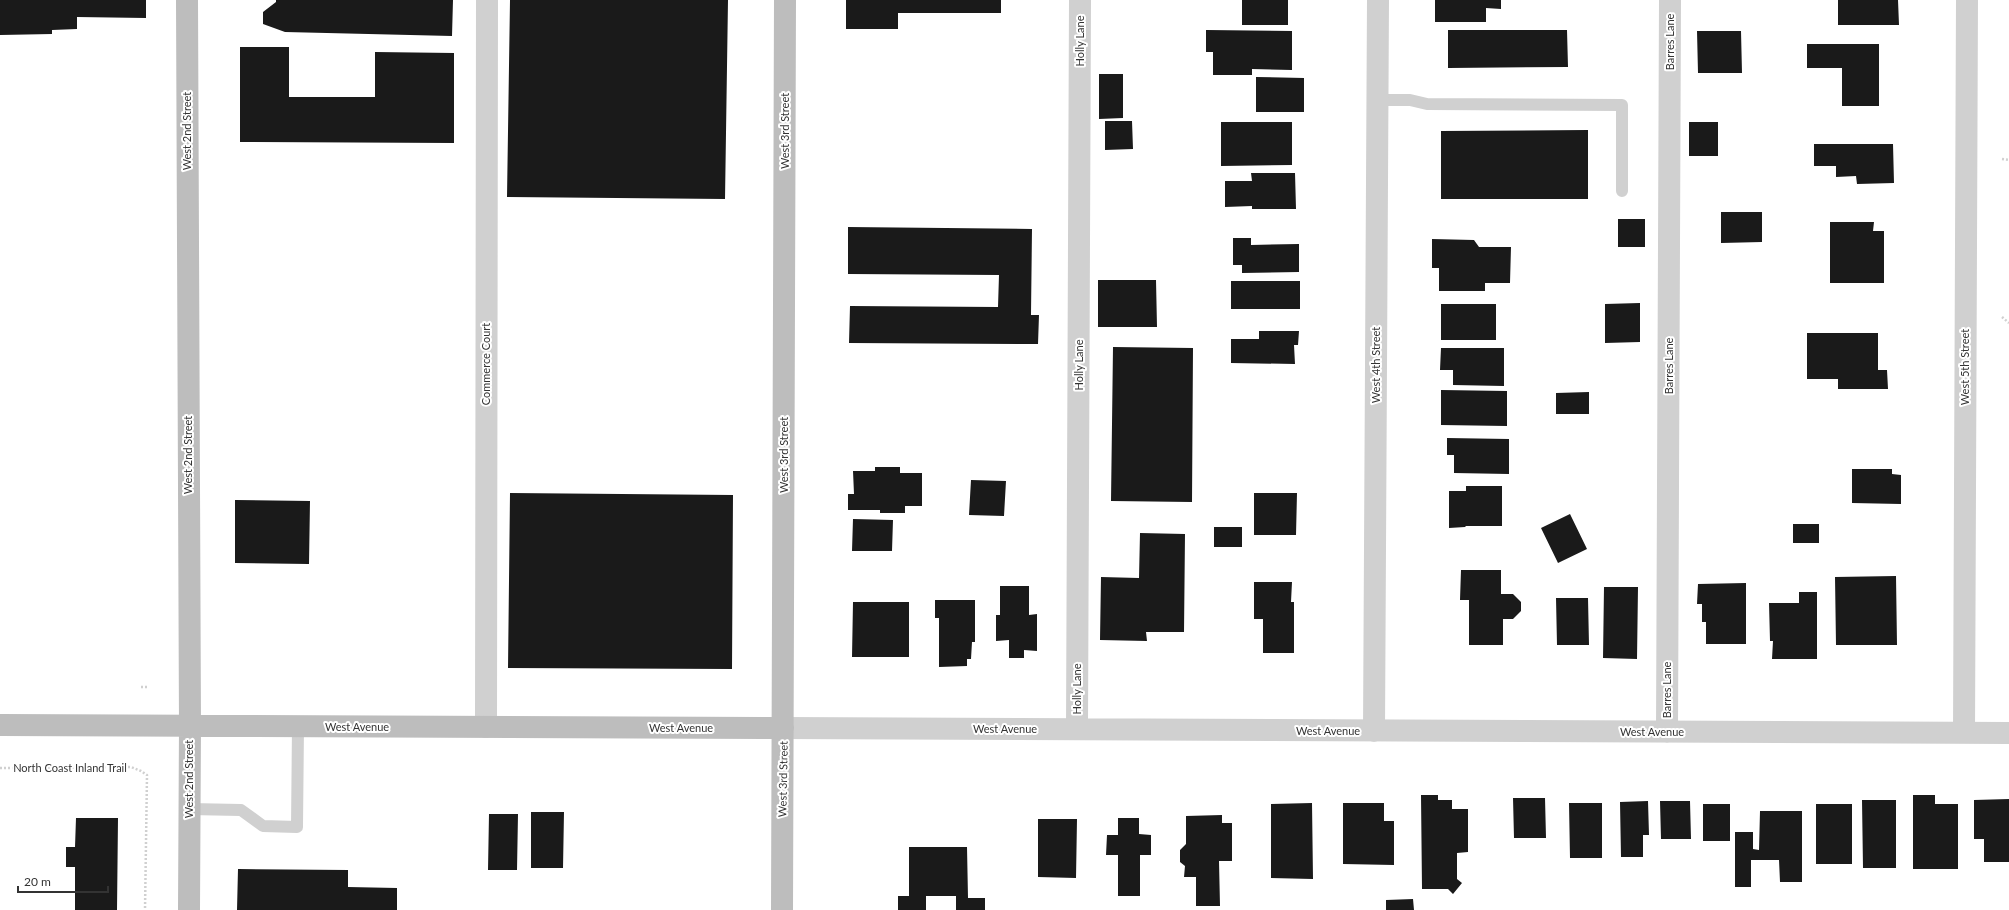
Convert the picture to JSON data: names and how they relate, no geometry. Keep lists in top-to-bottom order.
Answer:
{
  "streets": {
    "main road": ["West 2nd Street", "West 3rd Street", "West Avenue"],
    "street": [
      "Holly Lane",
      "Barres Lane",
      "Commerce Court",
      "West 4th Street",
      "West 5th Street"
    ],
    "path": ["North Coast Inland Trail"]
  },
  "crossings": [
    ["Holly Lane", "West Avenue"],
    ["Barres Lane", "West Avenue"],
    ["West 2nd Street", "West Avenue"],
    ["West 3rd Street", "West Avenue"],
    ["Commerce Court", "West Avenue"],
    ["West 4th Street", "West Avenue"],
    ["West 5th Street", "West Avenue"]
  ],
  "scale_bar": "20 m"
}
